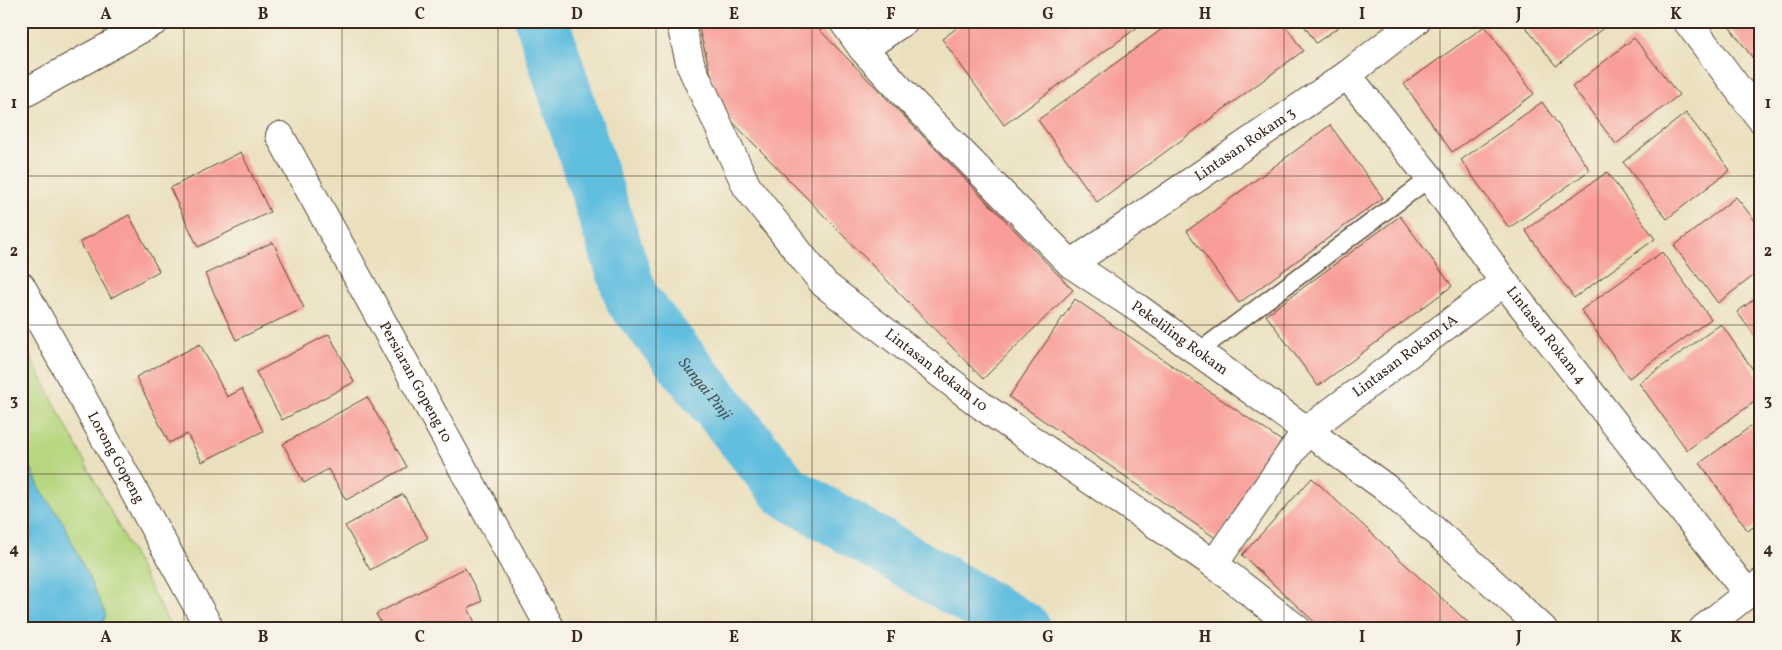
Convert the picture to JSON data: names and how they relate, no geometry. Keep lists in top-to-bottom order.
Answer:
{
  "streets": {
    "street": [
      "Lintasan Rokam 3",
      "Lintasan Rokam 4",
      "Pekeliling Rokam",
      "Lintasan Rokam 1A",
      "Lintasan Rokam 10",
      "Persiaran Gopeng 10",
      "Lorong Gopeng"
    ]
  },
  "crossings": [
    ["Lintasan Rokam 3", "Lintasan Rokam 4"],
    ["Lintasan Rokam 3", "Pekeliling Rokam"],
    ["Lintasan Rokam 4", "Lintasan Rokam 1A"],
    ["Pekeliling Rokam", "Lintasan Rokam 1A"],
    ["Lintasan Rokam 1A", "Lintasan Rokam 10"]
  ],
  "water": ["Sungai Pinji"],
  "grid": {
    "columns": [
      "A",
      "B",
      "C",
      "D",
      "E",
      "F",
      "G",
      "H",
      "I",
      "J",
      "K"
    ],
    "rows": [
      "1",
      "2",
      "3",
      "4"
    ]
  }
}
